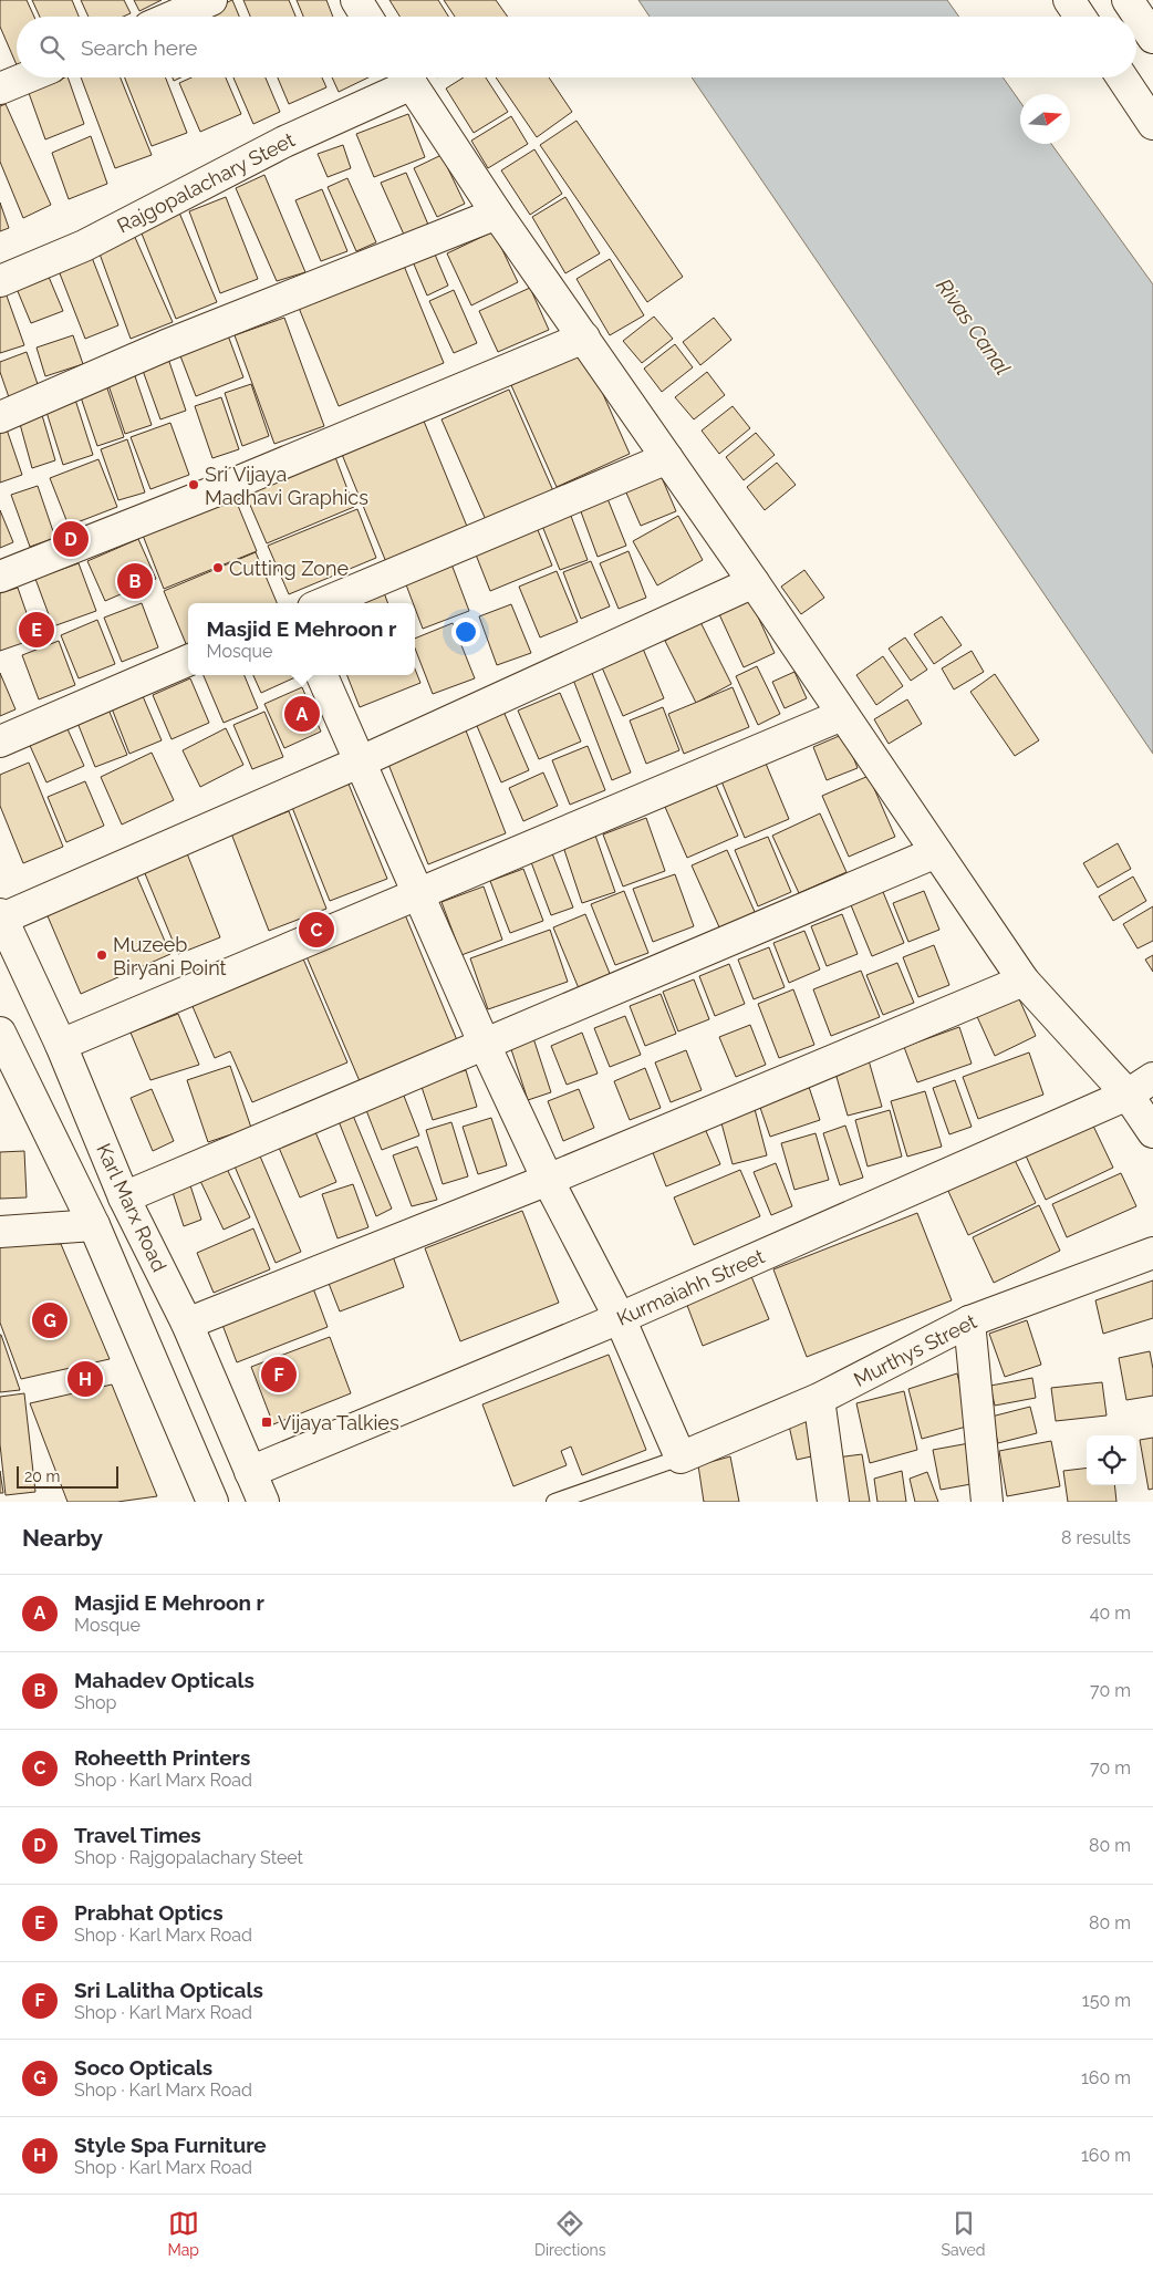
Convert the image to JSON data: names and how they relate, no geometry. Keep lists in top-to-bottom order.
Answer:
{
  "streets": {
    "street": [
      "Rajgopalachary Steet",
      "Karl Marx Road",
      "Kurmaiahh Street",
      "Murthys Street"
    ]
  },
  "crossings": [
    ["Karl Marx Road", "Kurmaiahh Street"]
  ],
  "water": ["Rivas Canal"],
  "places": {
    "other": ["Sri Vijaya Madhavi Graphics", "Cutting Zone", "Muzeeb Biryani Point"],
    "transit": ["Vijaya Talkies"]
  },
  "scale_bar": "20 m",
  "north": "right",
  "page": {
    "search": "Search here",
    "pins": [
      "D",
      "B",
      "E",
      "A",
      "C",
      "G",
      "F",
      "H"
    ],
    "popup": ["Masjid E Mehroon r", "Mosque"],
    "scale": "20 m",
    "heading": ["Nearby", "8 results"],
    "list": [
      {
        "mark": "A",
        "name": "Masjid E Mehroon r",
        "note": "Mosque",
        "value": "40 m"
      },
      {
        "mark": "B",
        "name": "Mahadev Opticals",
        "note": "Shop",
        "value": "70 m"
      },
      {
        "mark": "C",
        "name": "Roheetth Printers",
        "note": "Shop · Karl Marx Road",
        "value": "70 m"
      },
      {
        "mark": "D",
        "name": "Travel Times",
        "note": "Shop · Rajgopalachary Steet",
        "value": "80 m"
      },
      {
        "mark": "E",
        "name": "Prabhat Optics",
        "note": "Shop · Karl Marx Road",
        "value": "80 m"
      },
      {
        "mark": "F",
        "name": "Sri Lalitha Opticals",
        "note": "Shop · Karl Marx Road",
        "value": "150 m"
      },
      {
        "mark": "G",
        "name": "Soco Opticals",
        "note": "Shop · Karl Marx Road",
        "value": "160 m"
      },
      {
        "mark": "H",
        "name": "Style Spa Furniture",
        "note": "Shop · Karl Marx Road",
        "value": "160 m"
      }
    ],
    "nav": ["Map", "Directions", "Saved"]
  }
}
